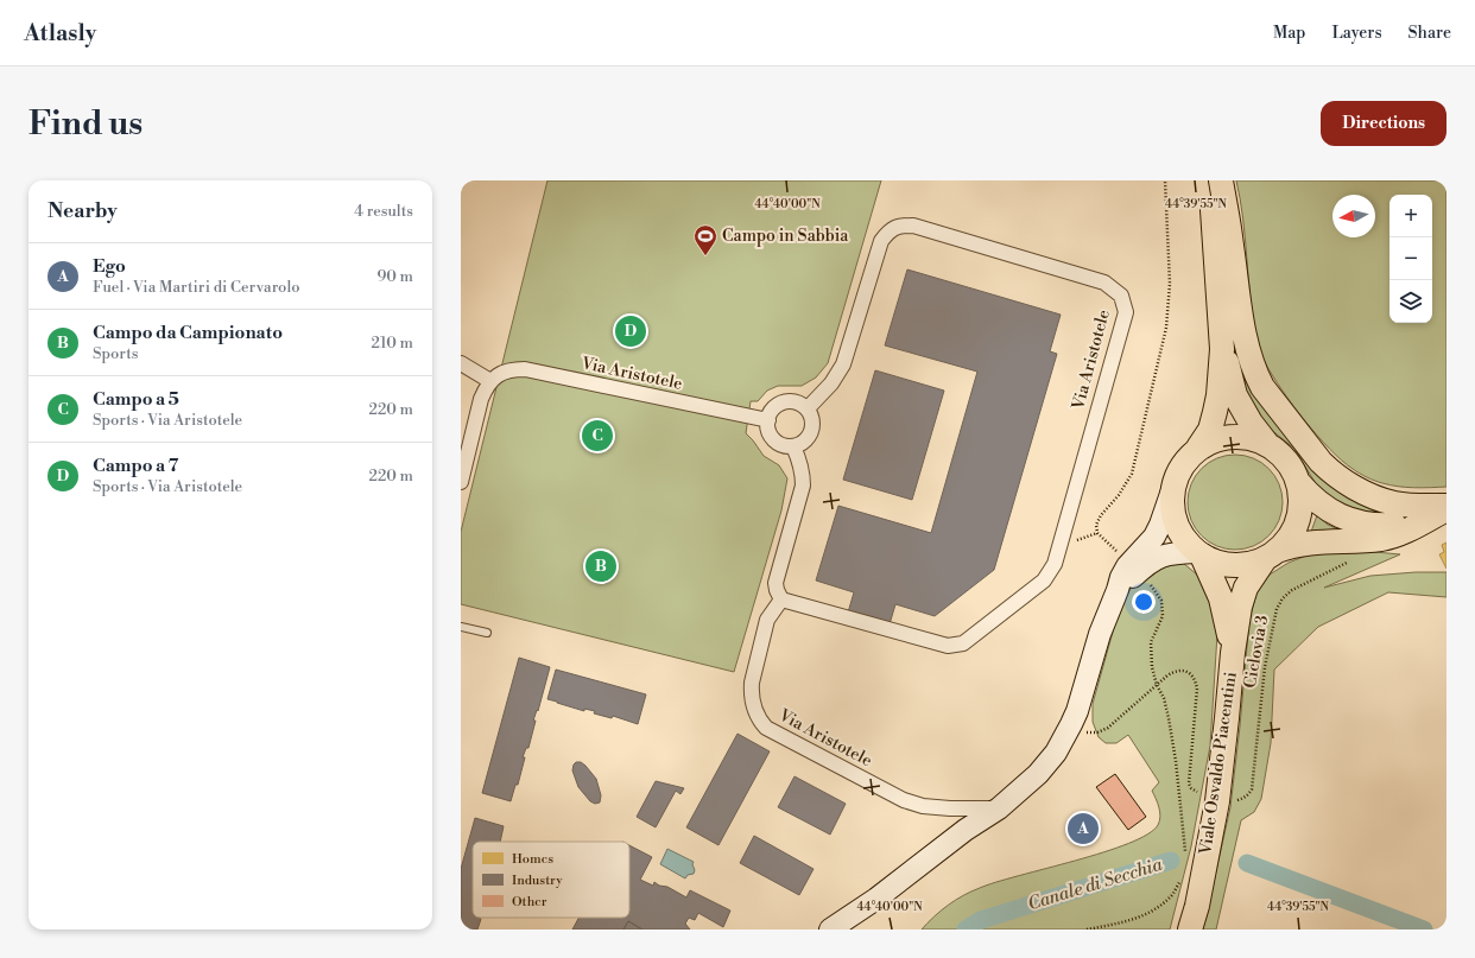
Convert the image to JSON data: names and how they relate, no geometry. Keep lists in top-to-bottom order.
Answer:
{
  "streets": {
    "main road": ["Viale Osvaldo Piacentini"],
    "street": ["Via Aristotele"],
    "path": ["Ciclovia 3"]
  },
  "water": ["Canale di Secchia"],
  "places": {
    "sports": ["Campo in Sabbia"]
  },
  "legend": ["Homes", "Industry", "Other"],
  "north": "left",
  "page": {
    "header": "Atlasly",
    "nav": ["Map", "Layers", "Share"],
    "buttons": "Directions",
    "title": "Find us",
    "heading": ["Nearby", "4 results"],
    "map_buttons": ["+", "−"],
    "list": [
      {
        "mark": "A",
        "name": "Ego",
        "note": "Fuel · Via Martiri di Cervarolo",
        "value": "90 m"
      },
      {
        "mark": "B",
        "name": "Campo da Campionato",
        "note": "Sports",
        "value": "210 m"
      },
      {
        "mark": "C",
        "name": "Campo a 5",
        "note": "Sports · Via Aristotele",
        "value": "220 m"
      },
      {
        "mark": "D",
        "name": "Campo a 7",
        "note": "Sports · Via Aristotele",
        "value": "220 m"
      }
    ],
    "pins": [
      "D",
      "C",
      "B",
      "A"
    ]
  },
  "coordinates": ["44°40'00\"N", "44°39'55\"N"]
}
